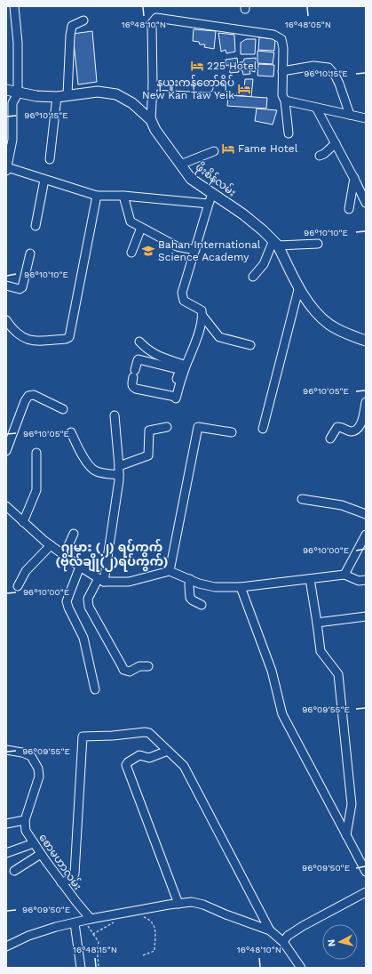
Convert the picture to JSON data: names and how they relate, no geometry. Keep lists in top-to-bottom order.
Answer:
{
  "streets": {
    "main road": ["ဖိုးစိန်လမ်း"],
    "street": ["စောမဟာလမ်း"]
  },
  "districts": ["ဂျမား (၂) ရပ်ကွက် (ဗိုလ်ချို(၂)ရပ်ကွက်)"],
  "places": {
    "hotel": ["225 Hotel", "နယူးကန်တော်ရိပ် New Kan Taw Yeik", "Fame Hotel"],
    "school or university": ["Bahan International Science Academy"]
  },
  "north": "left",
  "coordinates": [
    "16°48'10\"N",
    "16°48'05\"N",
    "96°10'15\"E",
    "96°10'10\"E",
    "96°10'05\"E",
    "96°10'00\"E",
    "96°09'55\"E",
    "96°09'50\"E",
    "16°48'15\"N"
  ]
}
